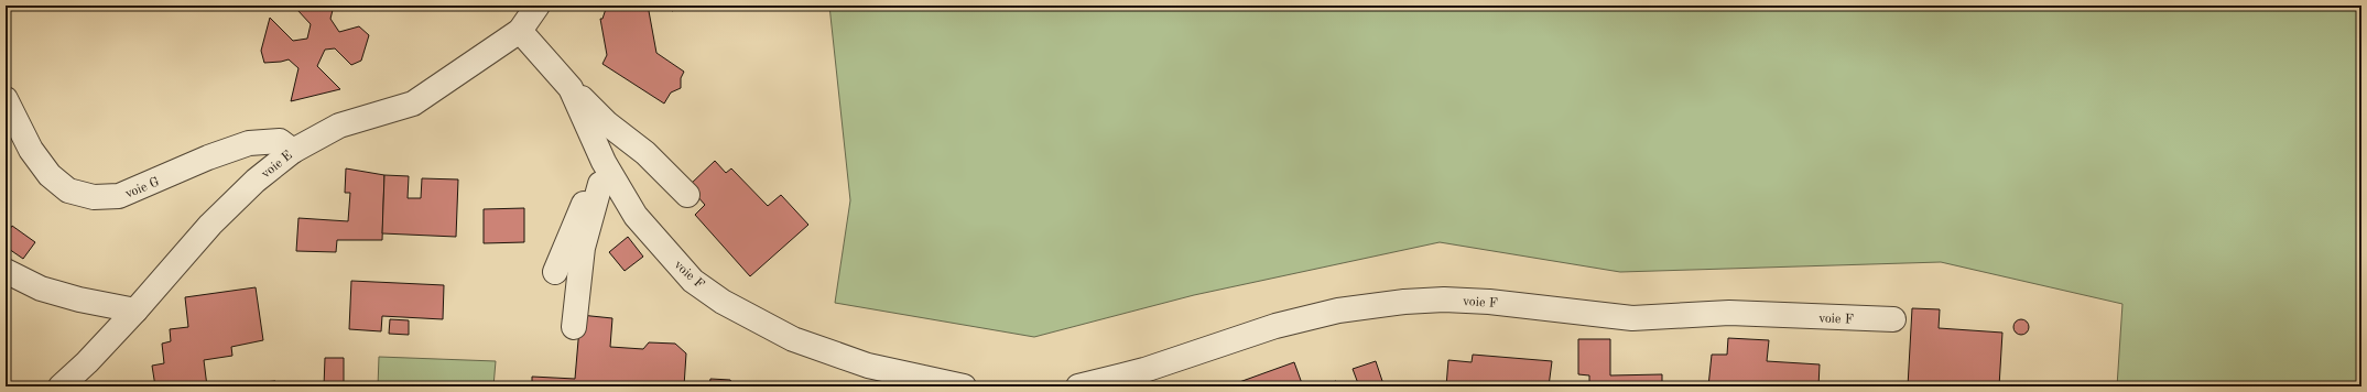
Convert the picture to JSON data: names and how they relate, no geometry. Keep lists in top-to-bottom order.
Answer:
{
  "streets": {
    "street": ["voie E", "voie G", "voie F"]
  },
  "crossings": [
    ["voie E", "voie G"],
    ["voie E", "voie F"]
  ]
}
